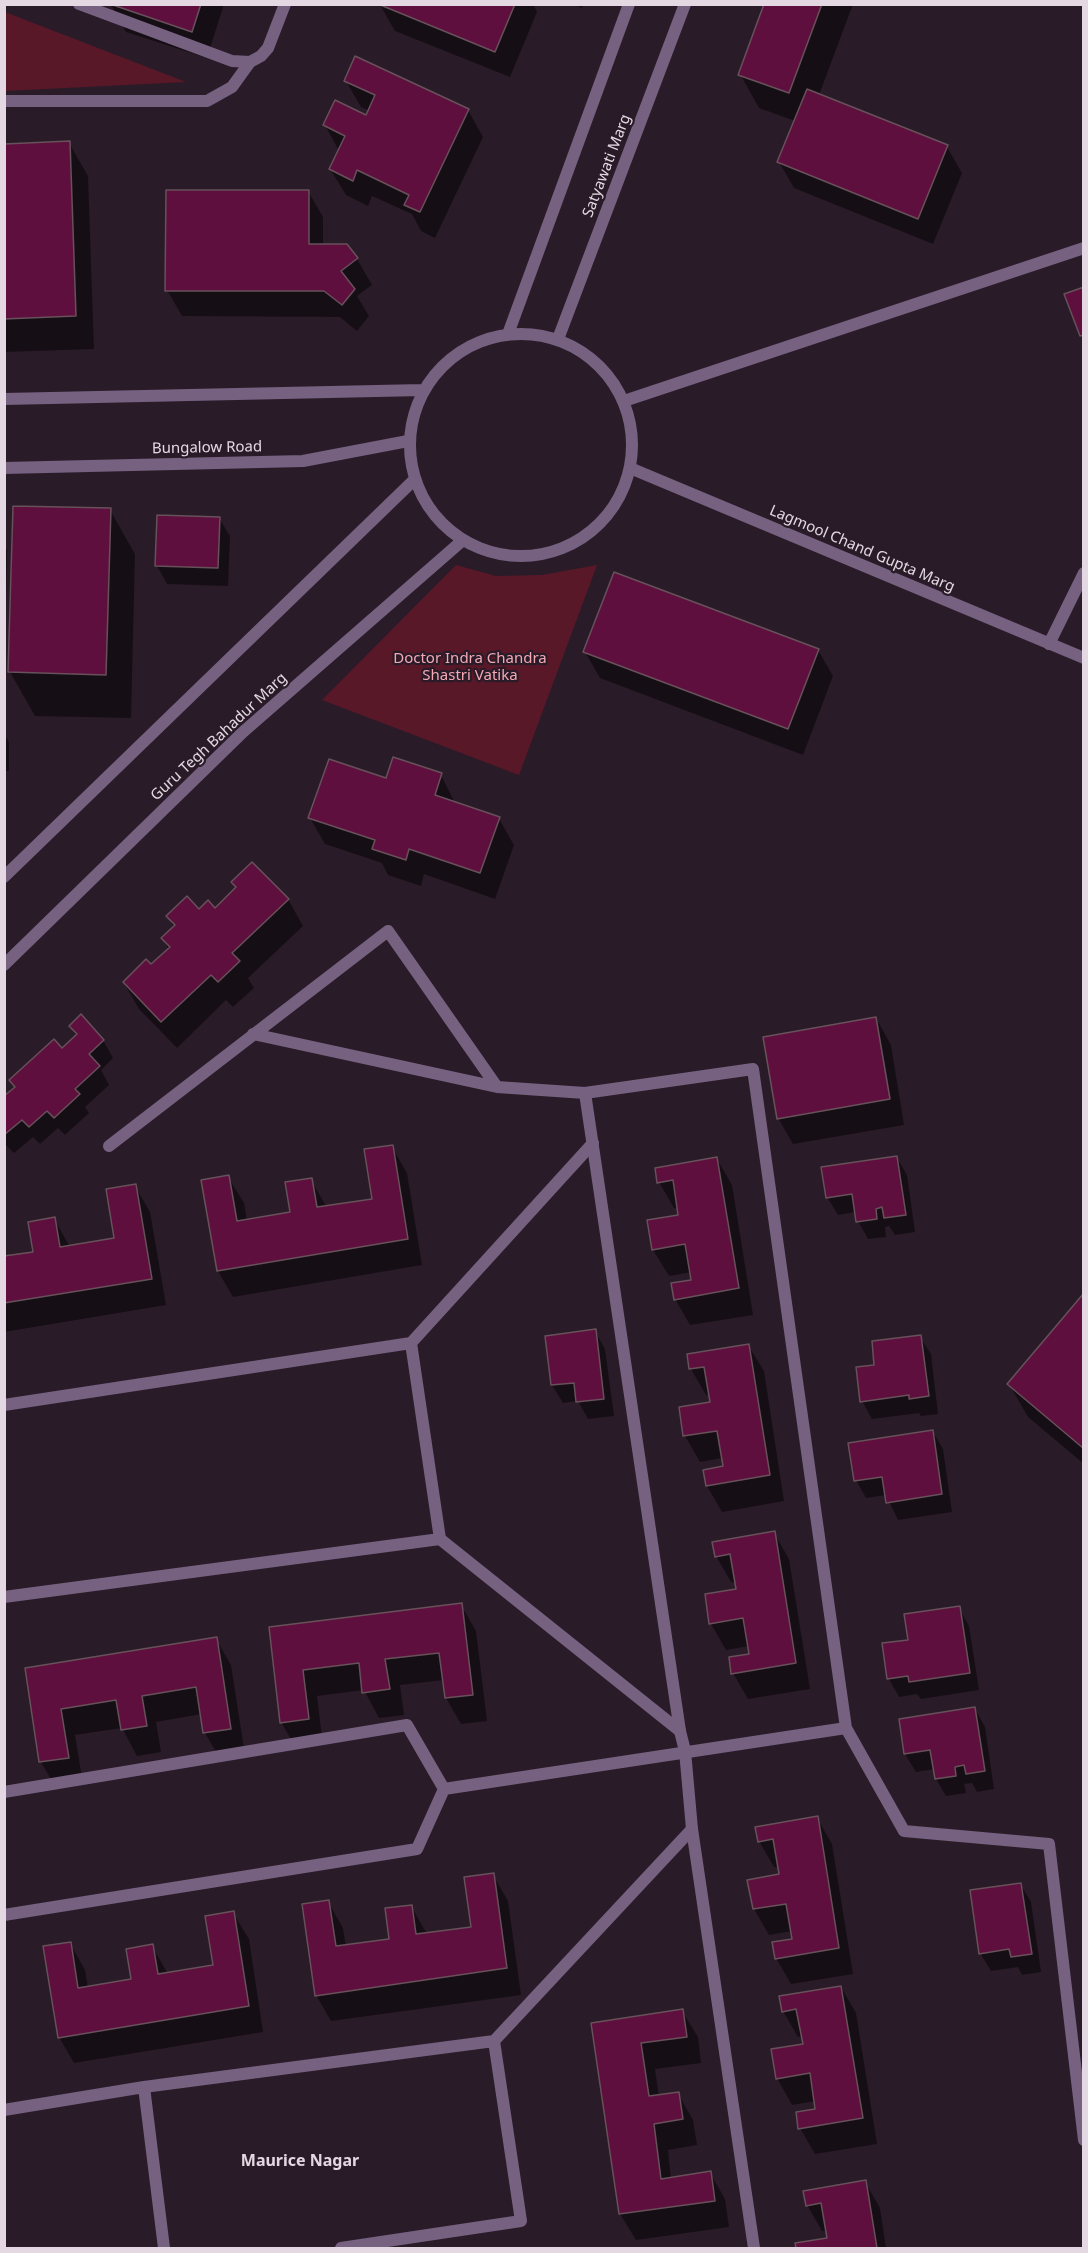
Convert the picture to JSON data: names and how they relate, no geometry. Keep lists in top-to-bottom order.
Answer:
{
  "streets": {
    "street": [
      "Satyawati Marg",
      "Bungalow Road",
      "Lagmool Chand Gupta Marg",
      "Guru Tegh Bahadur Marg"
    ]
  },
  "districts": ["Maurice Nagar"],
  "parks": ["Doctor Indra Chandra Shastri Vatika"]
}
